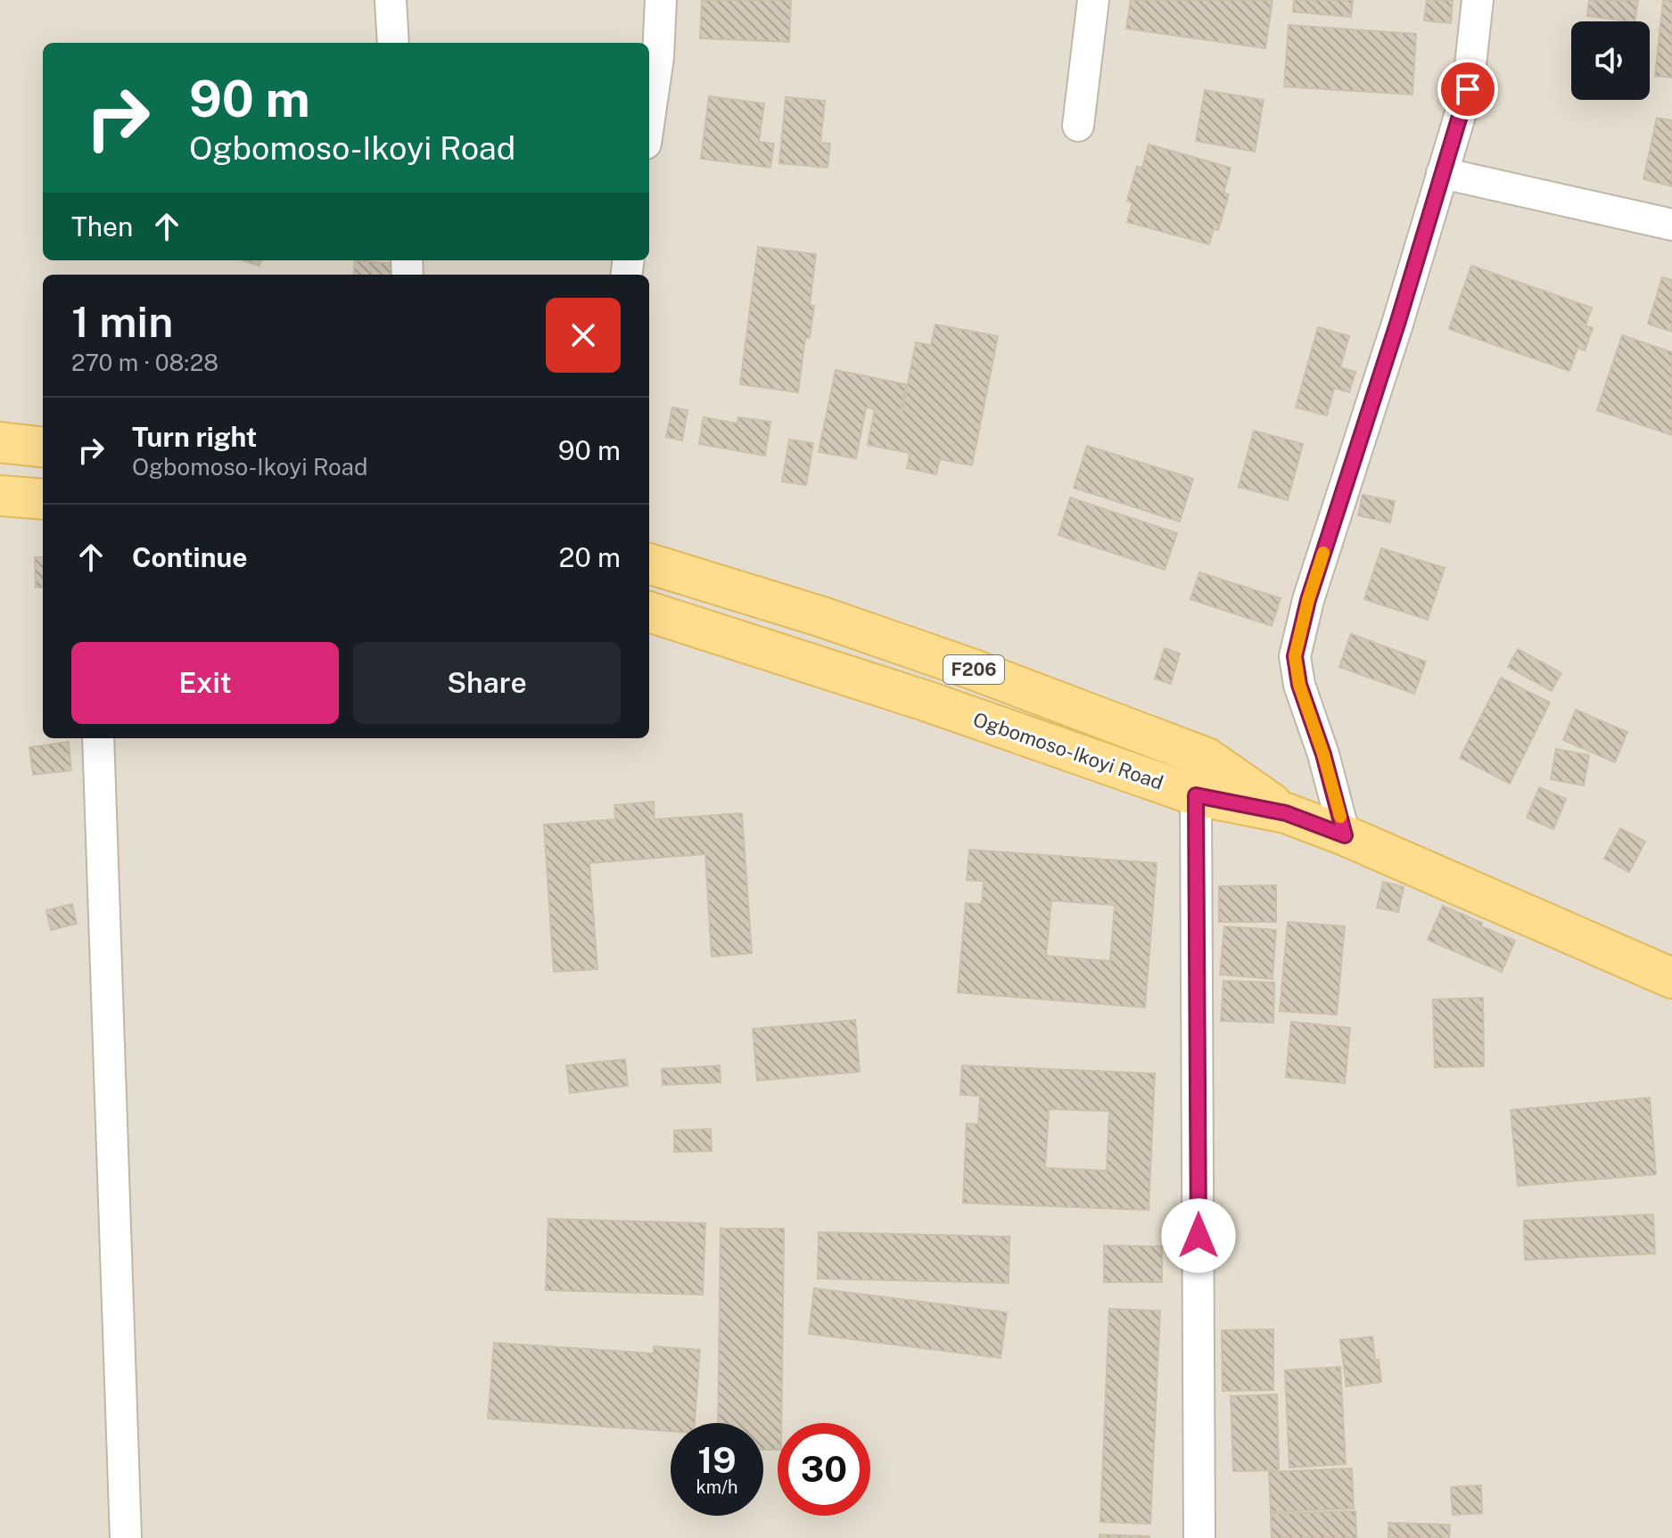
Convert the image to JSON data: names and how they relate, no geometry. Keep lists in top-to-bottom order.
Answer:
{
  "streets": {
    "main road": ["F206", "Ogbomoso-Ikoyi Road"]
  },
  "crossings": [
    ["F206", "Ogbomoso-Ikoyi Road"]
  ],
  "page": {
    "turn": ["90 m", "Ogbomoso-Ikoyi Road"],
    "then": "Then",
    "heading": ["1 min", "270 m · 08:28"],
    "list": [
      {
        "name": "Turn right",
        "note": "Ogbomoso-Ikoyi Road",
        "value": "90 m"
      },
      {
        "name": "Continue",
        "value": "20 m"
      }
    ],
    "buttons": ["Exit", "Share"],
    "speed": "19 km/h",
    "limit": "30"
  }
}
